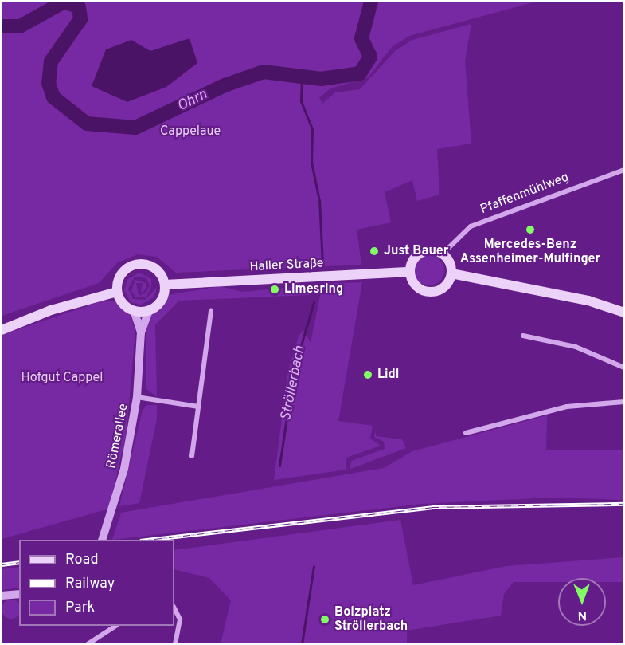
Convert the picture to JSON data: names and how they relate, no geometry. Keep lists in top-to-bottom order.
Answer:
{
  "streets": {
    "main road": ["Haller Straße"],
    "street": ["Pfaffenmühlweg", "Römerallee"]
  },
  "crossings": [
    ["Pfaffenmühlweg", "Haller Straße"],
    ["Haller Straße", "Römerallee"]
  ],
  "water": ["Ohrn", "Ströllerbach"],
  "parks": ["Cappelaue", "Hofgut Cappel"],
  "places": [
    "Mercedes-Benz Assenheimer-Mulfinger",
    "Just Bauer",
    "Limesring",
    "Lidl",
    "Bolzplatz Ströllerbach"
  ],
  "legend": ["Road", "Railway", "Park"],
  "north": "bottom"
}
